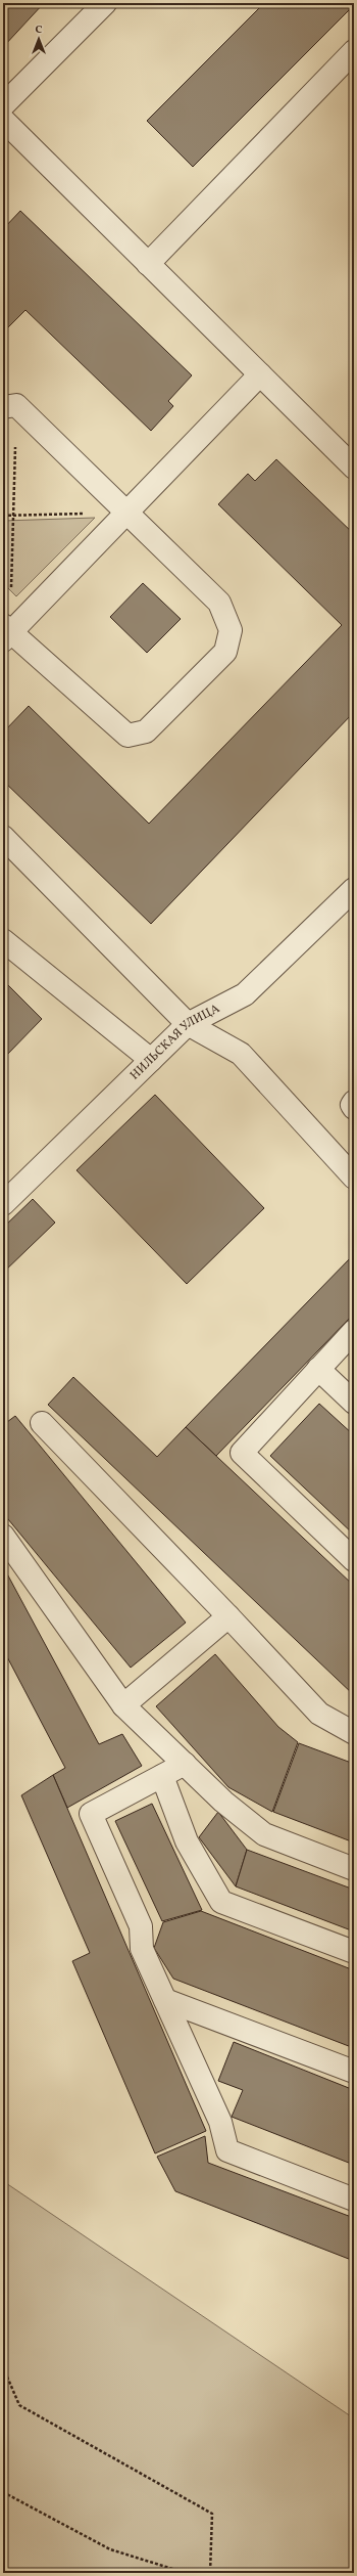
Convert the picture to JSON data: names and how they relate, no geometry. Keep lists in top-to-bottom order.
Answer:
{
  "streets": {
    "street": ["НИЛЬСКАЯ УЛИЦА"]
  },
  "north": "top"
}
